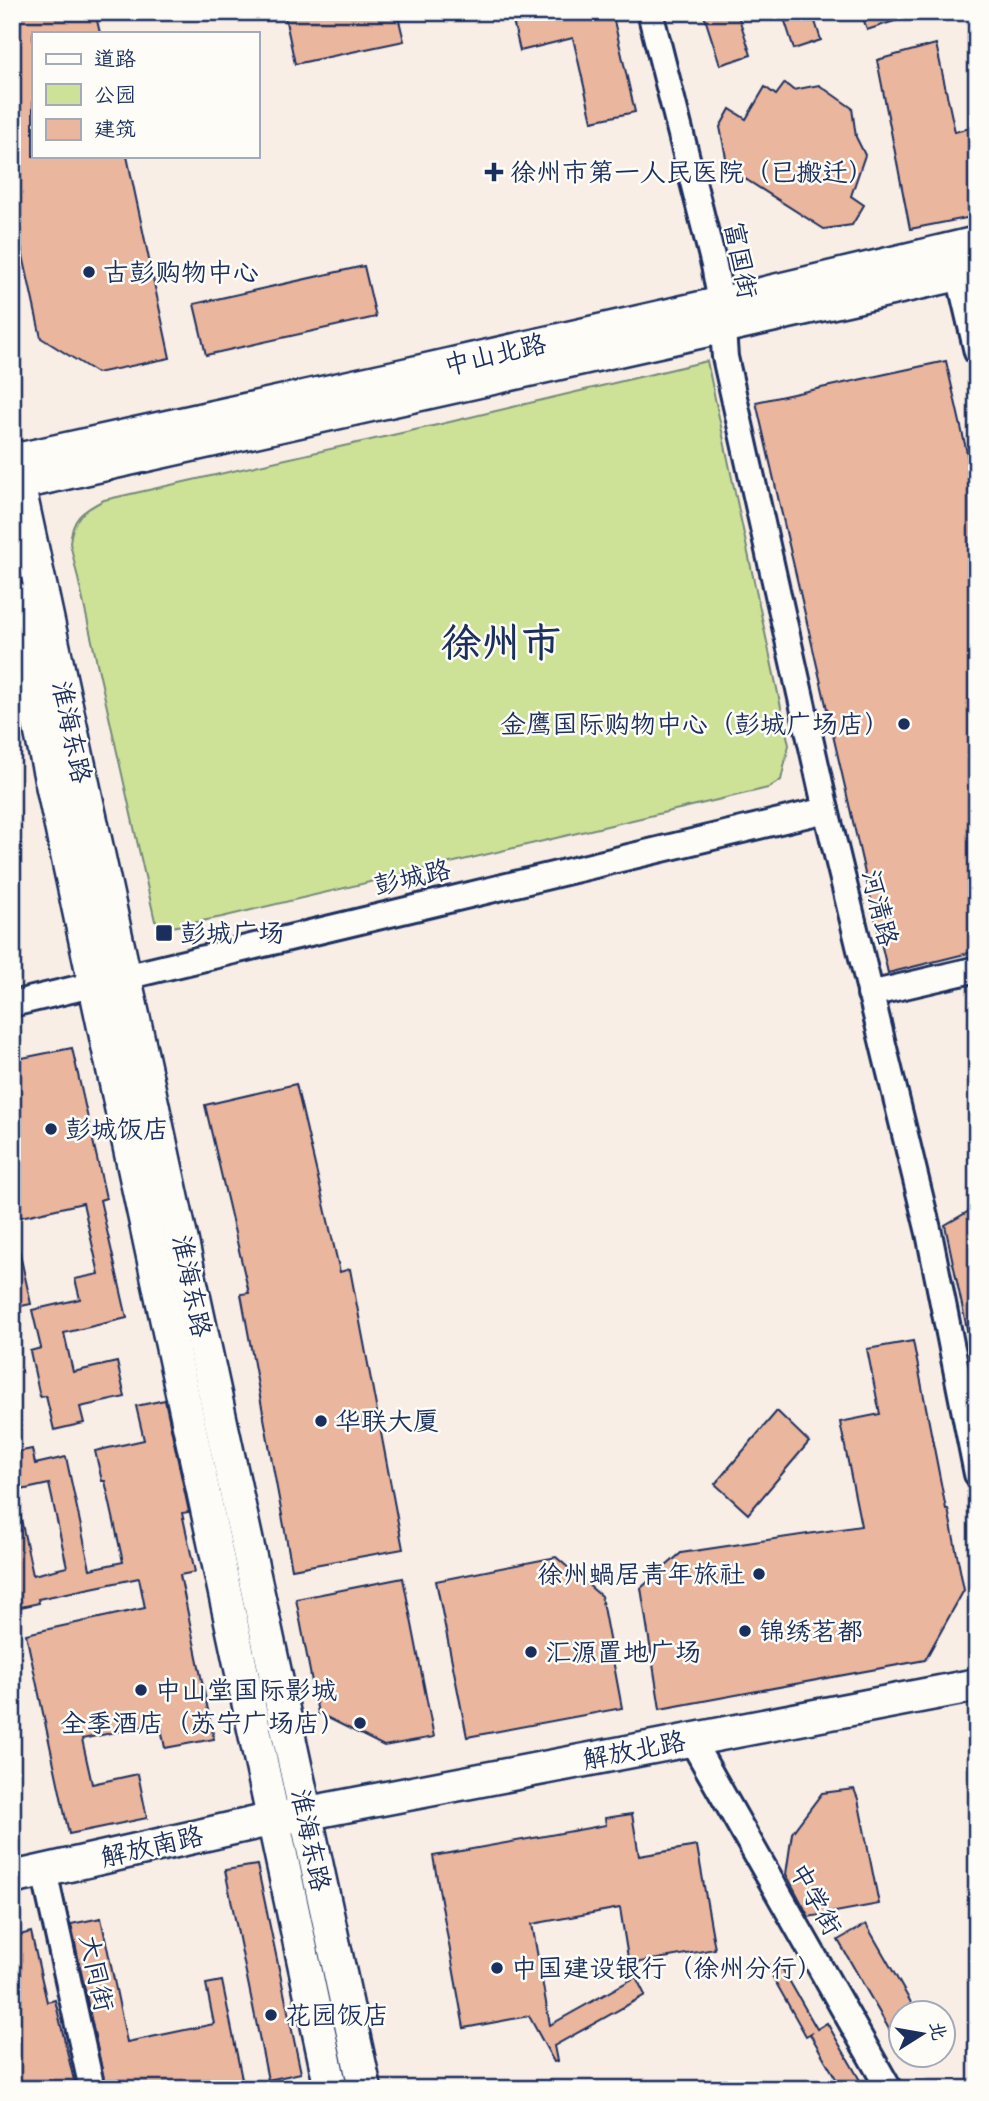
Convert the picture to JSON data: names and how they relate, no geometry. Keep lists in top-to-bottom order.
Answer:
{
  "streets": {
    "main road": [
      "中山北路",
      "淮海东路",
      "解放北路",
      "解放南路"
    ],
    "street": [
      "富国街",
      "彭城路",
      "河清路",
      "中学街",
      "大同街"
    ]
  },
  "crossings": [
    ["富国街", "中山北路"],
    ["富国街", "河清路"],
    ["中山北路", "淮海东路"],
    ["中山北路", "河清路"],
    ["淮海东路", "彭城路"],
    ["淮海东路", "解放北路"],
    ["淮海东路", "解放南路"],
    ["彭城路", "河清路"],
    ["解放北路", "解放南路"],
    ["解放北路", "中学街"],
    ["解放南路", "大同街"]
  ],
  "districts": ["徐州市"],
  "places": {
    "health": ["徐州市第一人民医院（已搬迁）"],
    "other": [
      "古彭购物中心",
      "金鹰国际购物中心（彭城广场店）",
      "彭城饭店",
      "华联大厦",
      "徐州蝸居青年旅社",
      "锦绣茗都",
      "汇源置地广场",
      "中山堂国际影城",
      "全季酒店（苏宁广场店）",
      "中国建设银行（徐州分行）",
      "花园饭店"
    ],
    "transit": ["彭城广场"]
  },
  "legend": ["道路", "公园", "建筑"],
  "north": "right"
}
